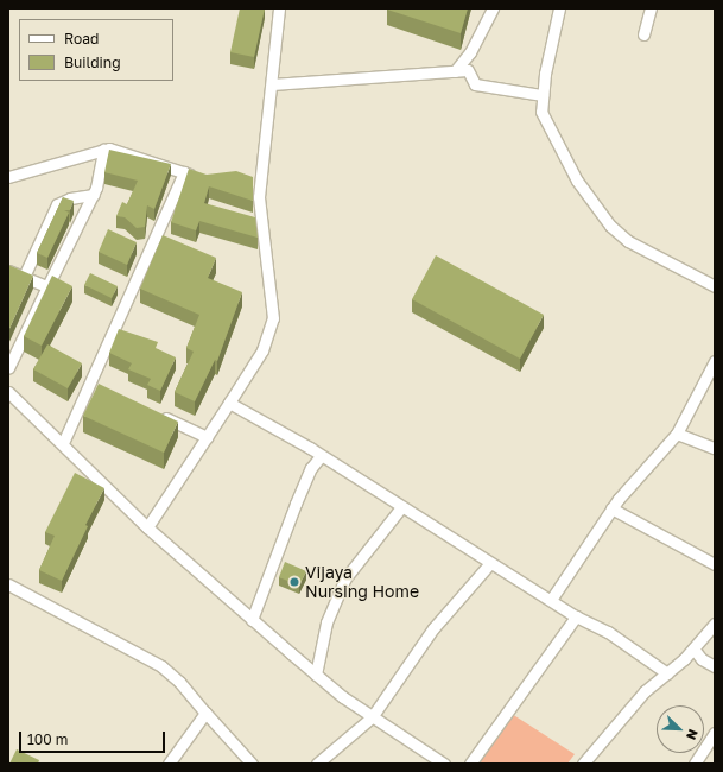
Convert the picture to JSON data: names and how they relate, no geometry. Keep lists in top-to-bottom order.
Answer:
{
  "places": ["Vijaya Nursing Home"],
  "legend": ["Road", "Building"],
  "scale_bar": "100 m",
  "north": "bottom right"
}
